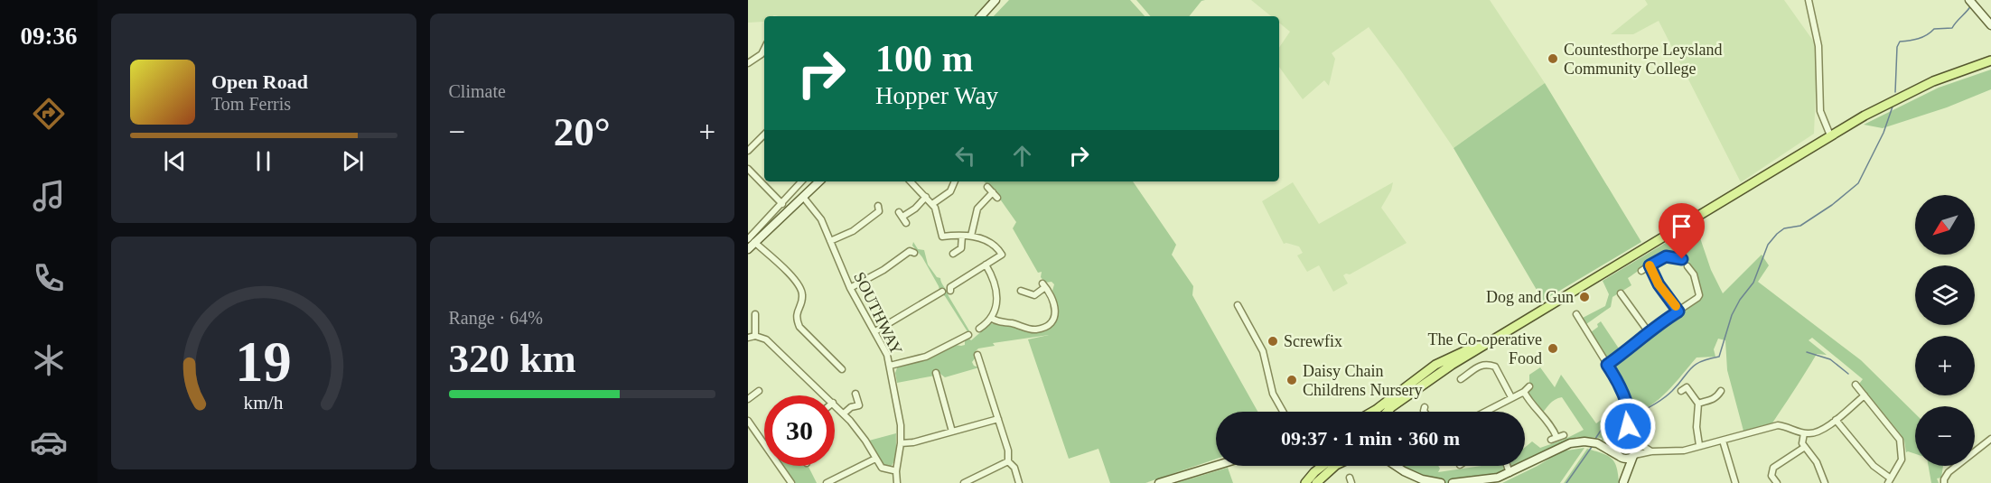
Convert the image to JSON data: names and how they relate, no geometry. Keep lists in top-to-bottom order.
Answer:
{
  "streets": {
    "street": ["SOUTHWAY"]
  },
  "places": [
    "Countesthorpe Leysland Community College",
    "Dog and Gun",
    "Screwfix",
    "The Co-operative Food",
    "Daisy Chain Childrens Nursery"
  ],
  "north": "bottom left",
  "page": {
    "tabs": "09:36",
    "tile": [
      "Climate",
      ["Range · 64%", "320 km"]
    ],
    "turn": ["100 m", "Hopper Way"],
    "song": ["Open Road", "Tom Ferris"],
    "heat": ["−", "20°", "+"],
    "map_buttons": ["+", "−"],
    "limit": "30",
    "trip": "09:37 · 1 min · 360 m",
    "gauge": ["19", "km/h"]
  }
}
